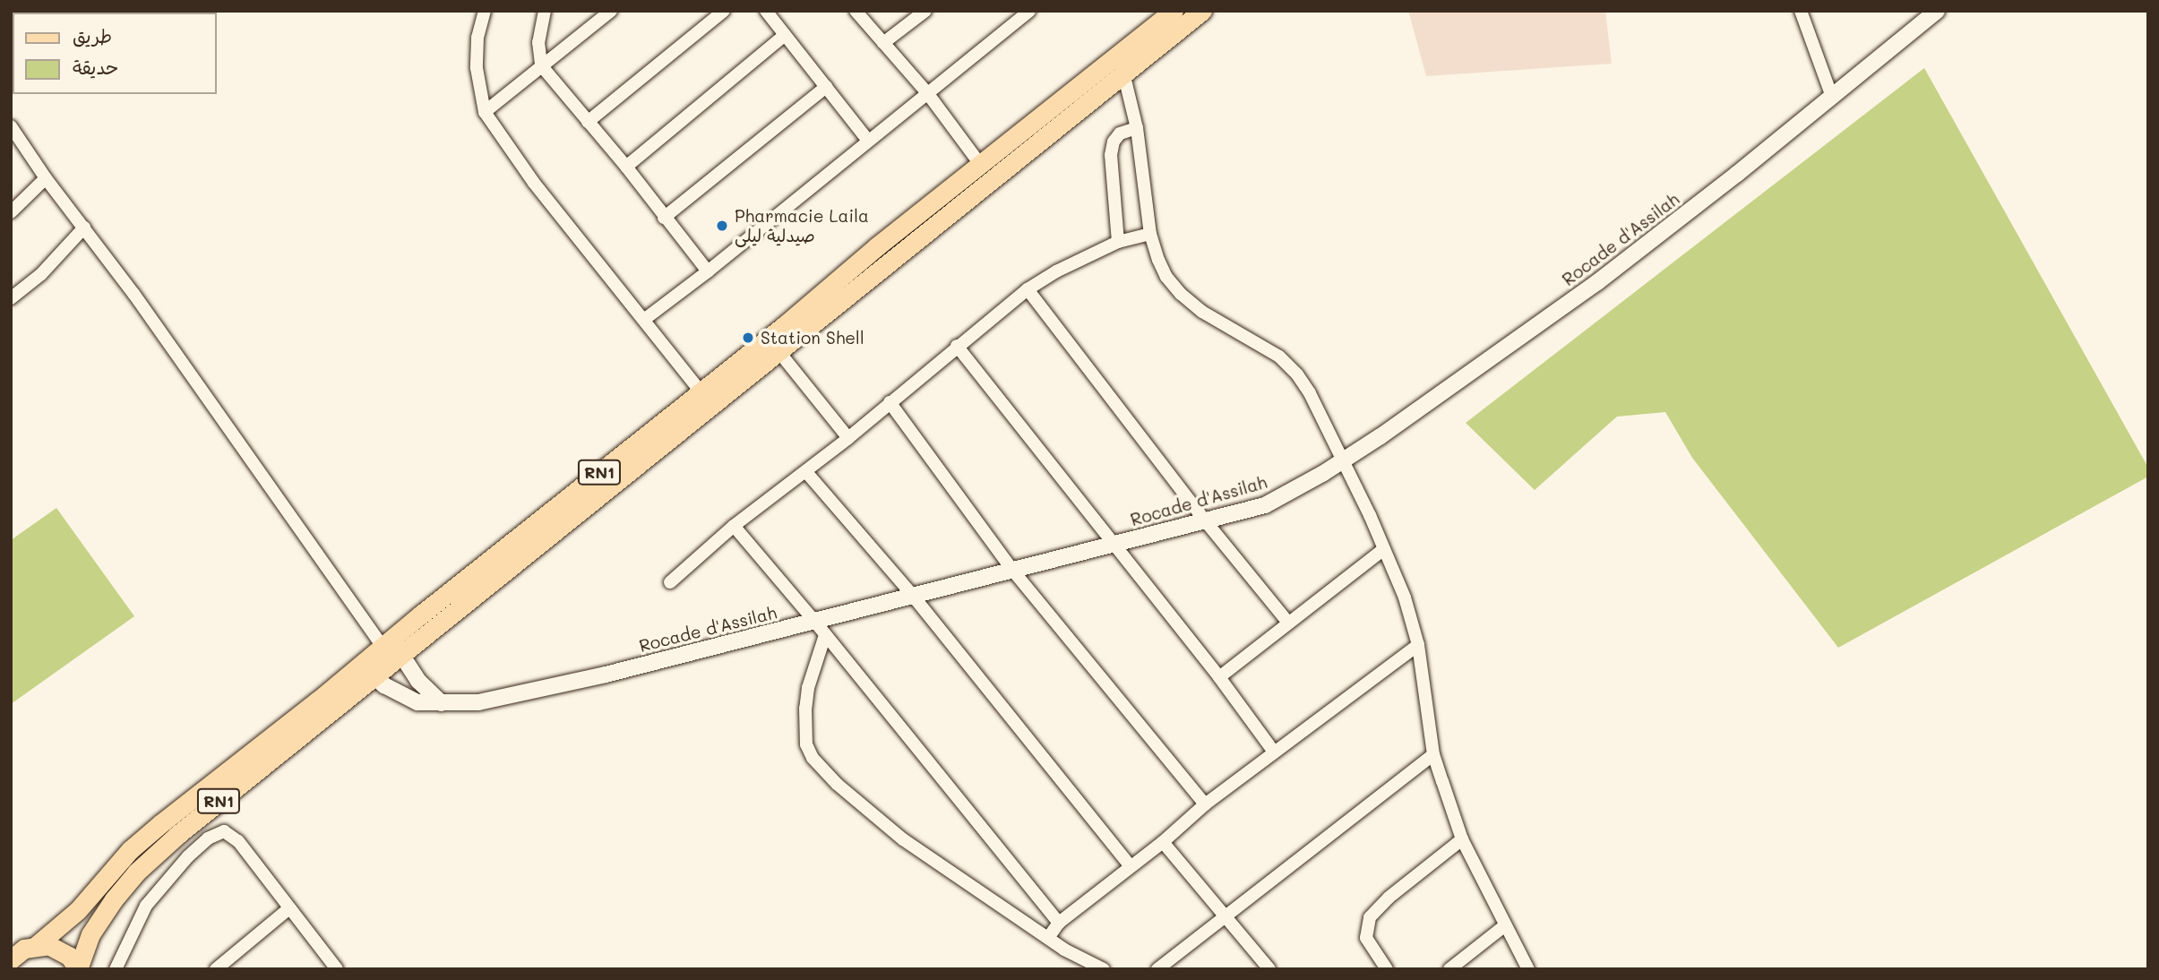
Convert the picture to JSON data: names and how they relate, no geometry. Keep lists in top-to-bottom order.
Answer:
{
  "streets": {
    "main road": ["RN1"],
    "street": ["Rocade d'Assilah"]
  },
  "crossings": [
    ["Rocade d'Assilah", "RN1"]
  ],
  "places": ["Pharmacie Laila صيدلية ليلى", "Station Shell"],
  "legend": ["طريق", "حديقة"]
}
